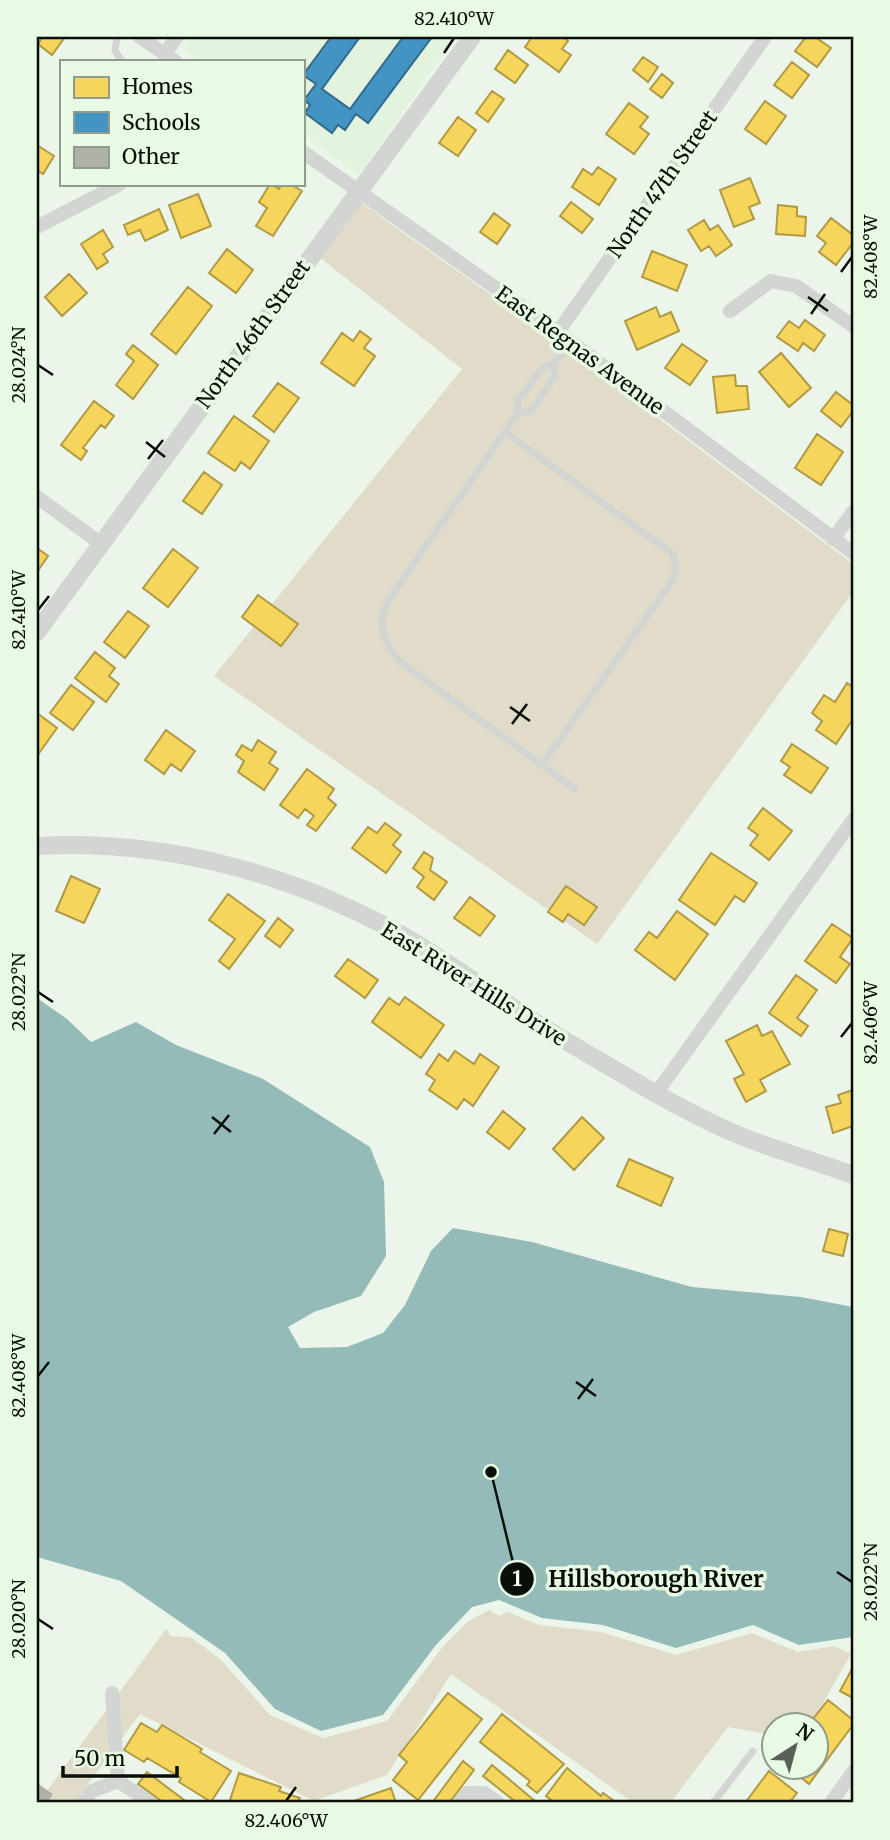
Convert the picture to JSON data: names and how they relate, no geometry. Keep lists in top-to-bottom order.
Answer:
{
  "streets": {
    "street": [
      "North 47th Street",
      "North 46th Street",
      "East Regnas Avenue",
      "East River Hills Drive"
    ]
  },
  "crossings": [
    ["North 47th Street", "East Regnas Avenue"],
    ["North 46th Street", "East Regnas Avenue"]
  ],
  "places": ["Hillsborough River"],
  "legend": ["Homes", "Schools", "Other"],
  "scale_bar": "50 m",
  "north": "top right",
  "coordinates": [
    "82.410°W",
    "82.408°W",
    "28.024°N",
    "28.022°N",
    "82.406°W",
    "28.020°N"
  ]
}
